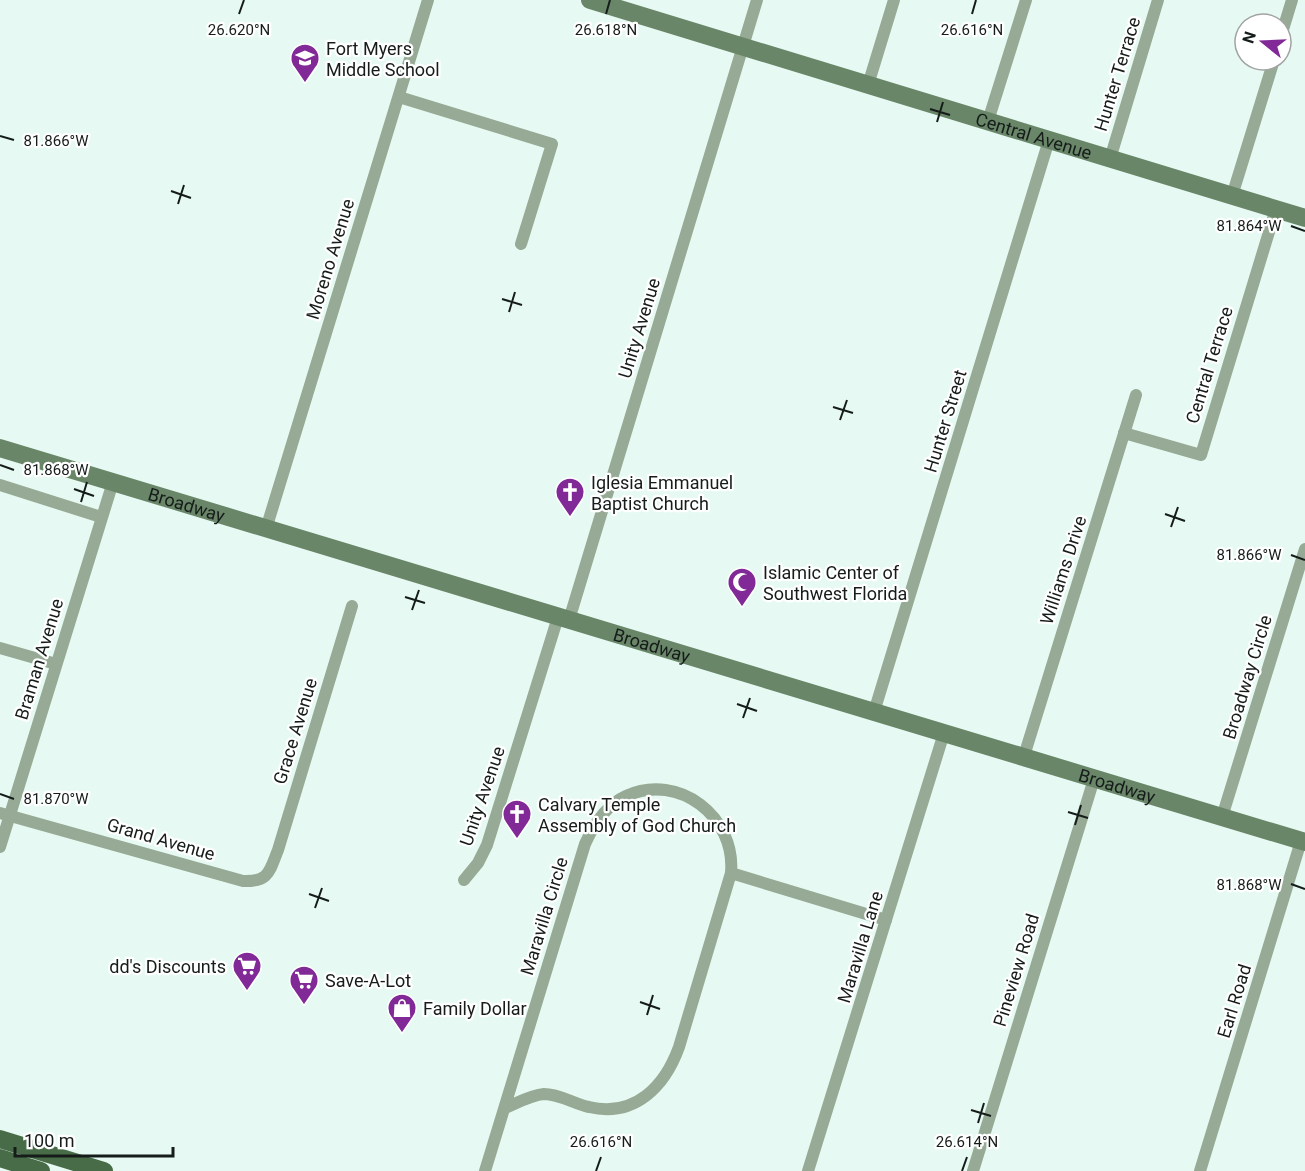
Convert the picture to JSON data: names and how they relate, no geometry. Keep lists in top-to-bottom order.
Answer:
{
  "streets": {
    "street": [
      "Hunter Terrace",
      "Central Avenue",
      "Moreno Avenue",
      "Unity Avenue",
      "Central Terrace",
      "Hunter Street",
      "Broadway",
      "Williams Drive",
      "Braman Avenue",
      "Broadway Circle",
      "Grace Avenue",
      "Grand Avenue",
      "Maravilla Circle",
      "Maravilla Lane",
      "Pineview Road",
      "Earl Road"
    ]
  },
  "crossings": [
    ["Hunter Terrace", "Central Avenue"],
    ["Central Avenue", "Unity Avenue"],
    ["Central Avenue", "Central Terrace"],
    ["Central Avenue", "Hunter Street"],
    ["Moreno Avenue", "Broadway"],
    ["Unity Avenue", "Broadway"],
    ["Central Terrace", "Williams Drive"],
    ["Hunter Street", "Broadway"],
    ["Broadway", "Williams Drive"],
    ["Broadway", "Braman Avenue"],
    ["Broadway", "Broadway Circle"],
    ["Broadway", "Maravilla Lane"],
    ["Broadway", "Pineview Road"],
    ["Broadway", "Earl Road"],
    ["Braman Avenue", "Grand Avenue"],
    ["Grace Avenue", "Grand Avenue"]
  ],
  "places": {
    "school or university": ["Fort Myers Middle School"],
    "church": ["Iglesia Emmanuel Baptist Church", "Calvary Temple Assembly of God Church"],
    "mosque": ["Islamic Center of Southwest Florida"],
    "supermarket": ["dd's Discounts", "Save-A-Lot"],
    "shop": ["Family Dollar"]
  },
  "scale_bar": "100 m",
  "north": "left",
  "coordinates": [
    "26.620°N",
    "26.618°N",
    "26.616°N",
    "81.866°W",
    "81.864°W",
    "81.868°W",
    "81.870°W",
    "26.614°N"
  ]
}
